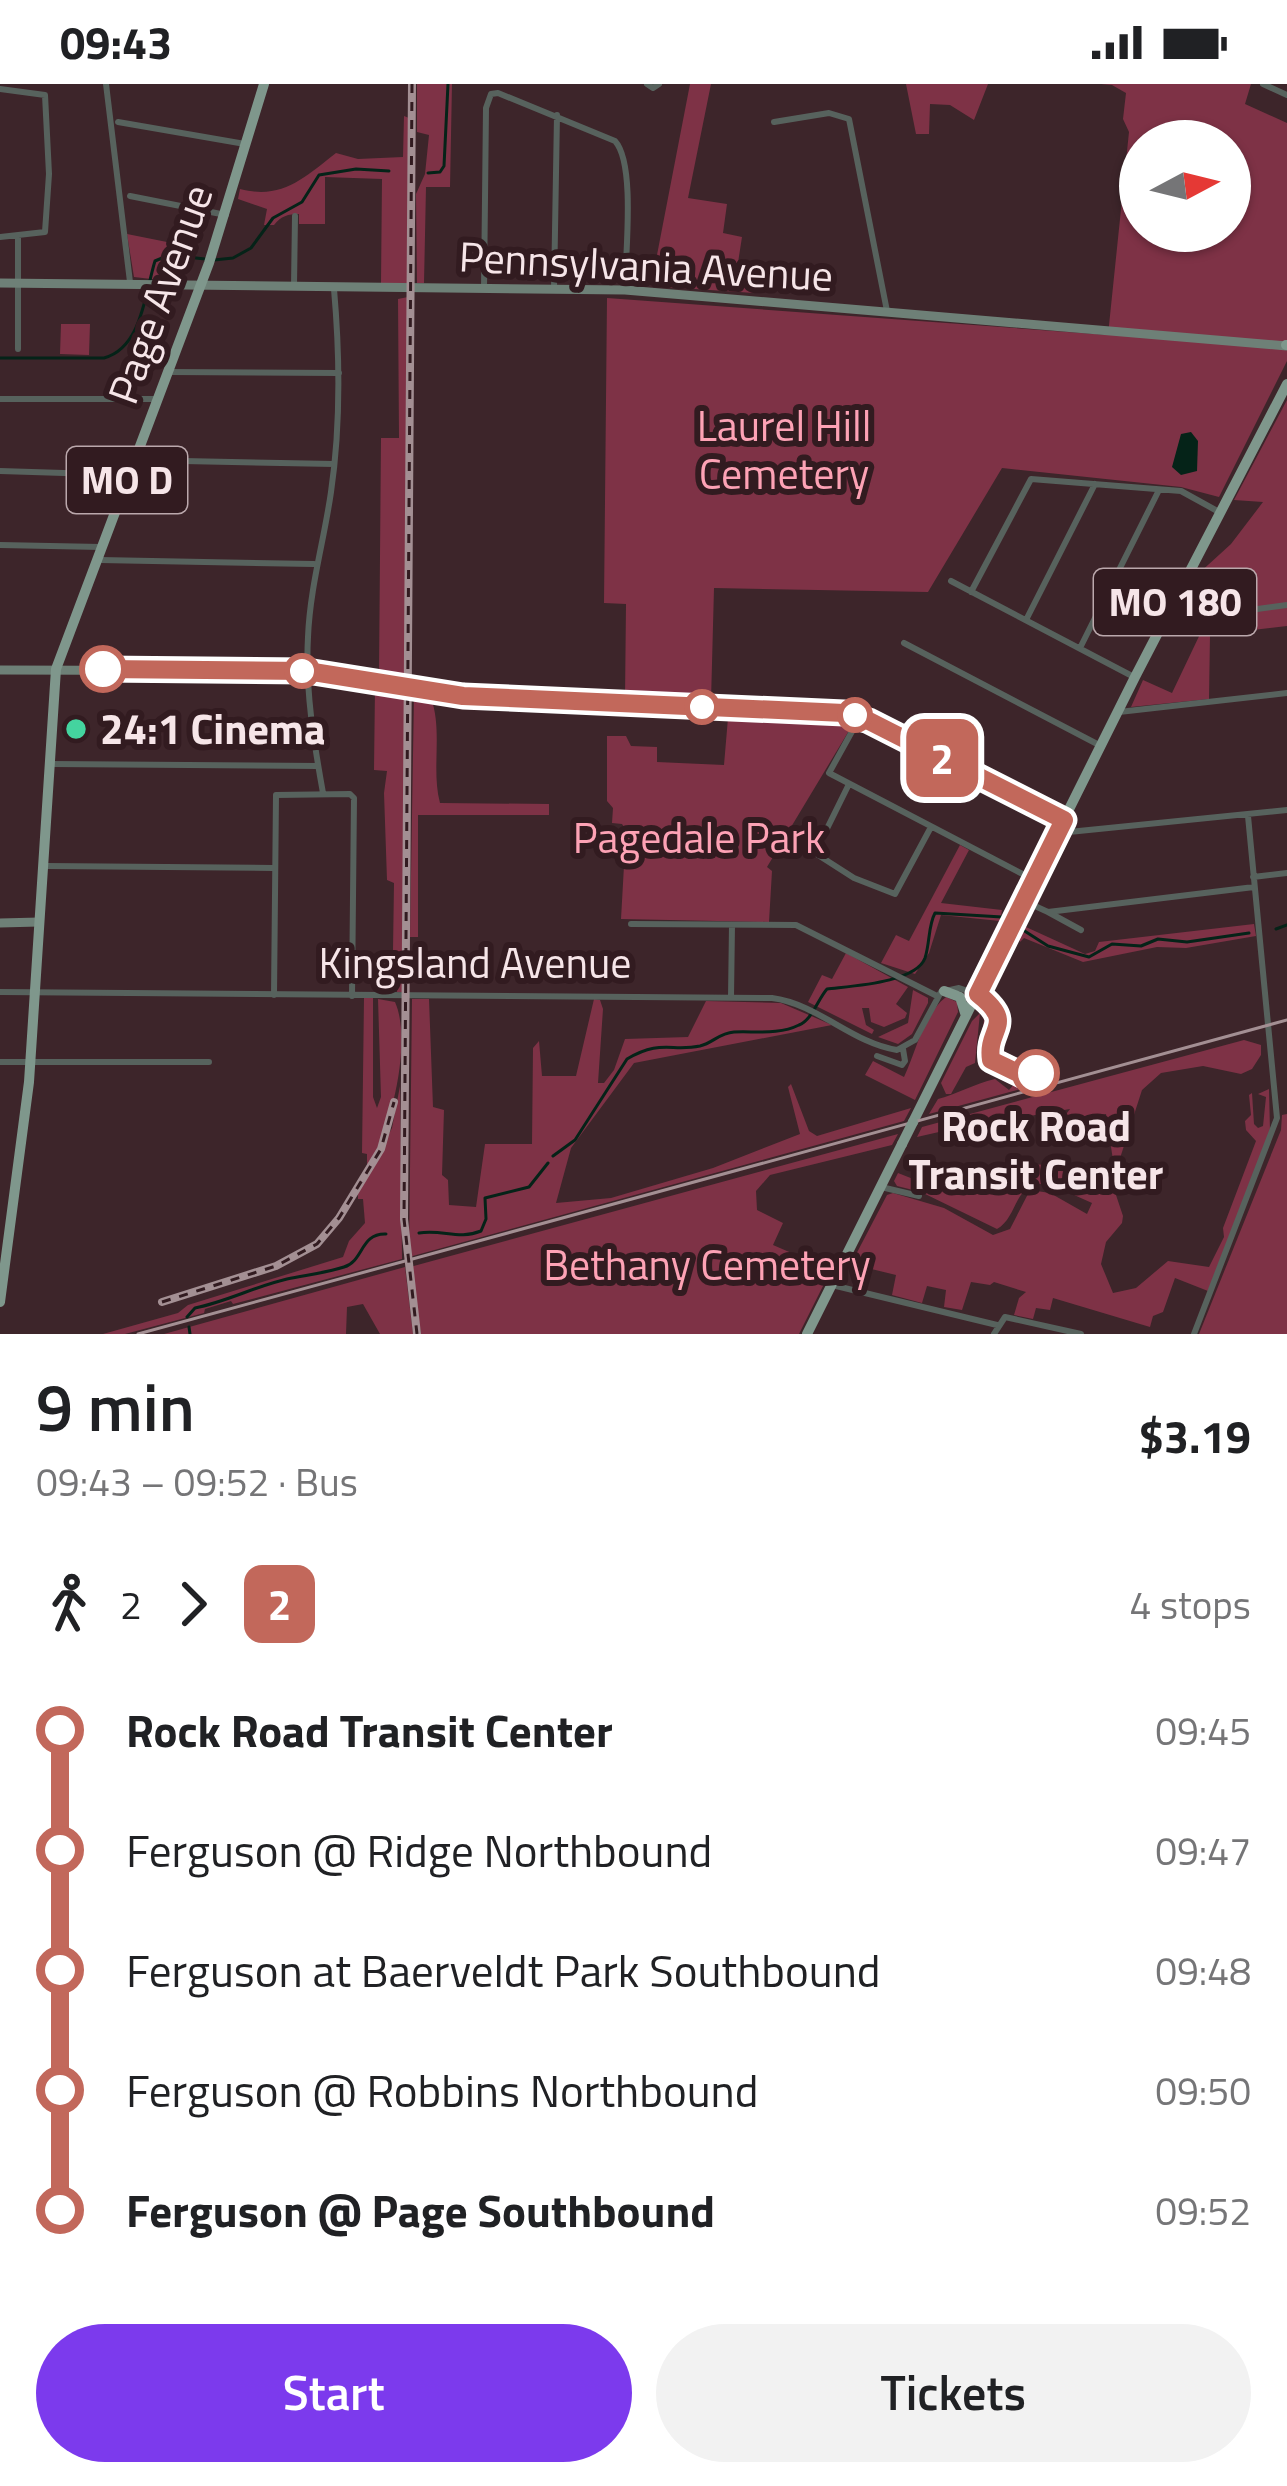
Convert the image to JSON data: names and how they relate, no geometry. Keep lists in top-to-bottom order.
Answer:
{
  "streets": {
    "main road": ["Page Avenue", "MO D", "MO 180"],
    "street": ["Pennsylvania Avenue", "Kingsland Avenue"]
  },
  "crossings": [
    ["Pennsylvania Avenue", "Page Avenue"],
    ["Page Avenue", "Kingsland Avenue"]
  ],
  "parks": ["Laurel Hill Cemetery", "Pagedale Park", "Bethany Cemetery"],
  "places": ["24:1 Cinema", "Rock Road Transit Center"],
  "lines": ["bus line 2"],
  "north": "right",
  "page": {
    "status": "09:43",
    "on_map": "2",
    "heading": ["9 min", "09:43 – 09:52 · Bus", "$3.19"],
    "legs": ["2", "2", "4 stops"],
    "list": [
      {
        "name": "Rock Road Transit Center",
        "value": "09:45"
      },
      {
        "name": "Ferguson @ Ridge Northbound",
        "value": "09:47"
      },
      {
        "name": "Ferguson at Baerveldt Park Southbound",
        "value": "09:48"
      },
      {
        "name": "Ferguson @ Robbins Northbound",
        "value": "09:50"
      },
      {
        "name": "Ferguson @ Page Southbound",
        "value": "09:52"
      }
    ],
    "buttons": ["Start", "Tickets"]
  }
}
